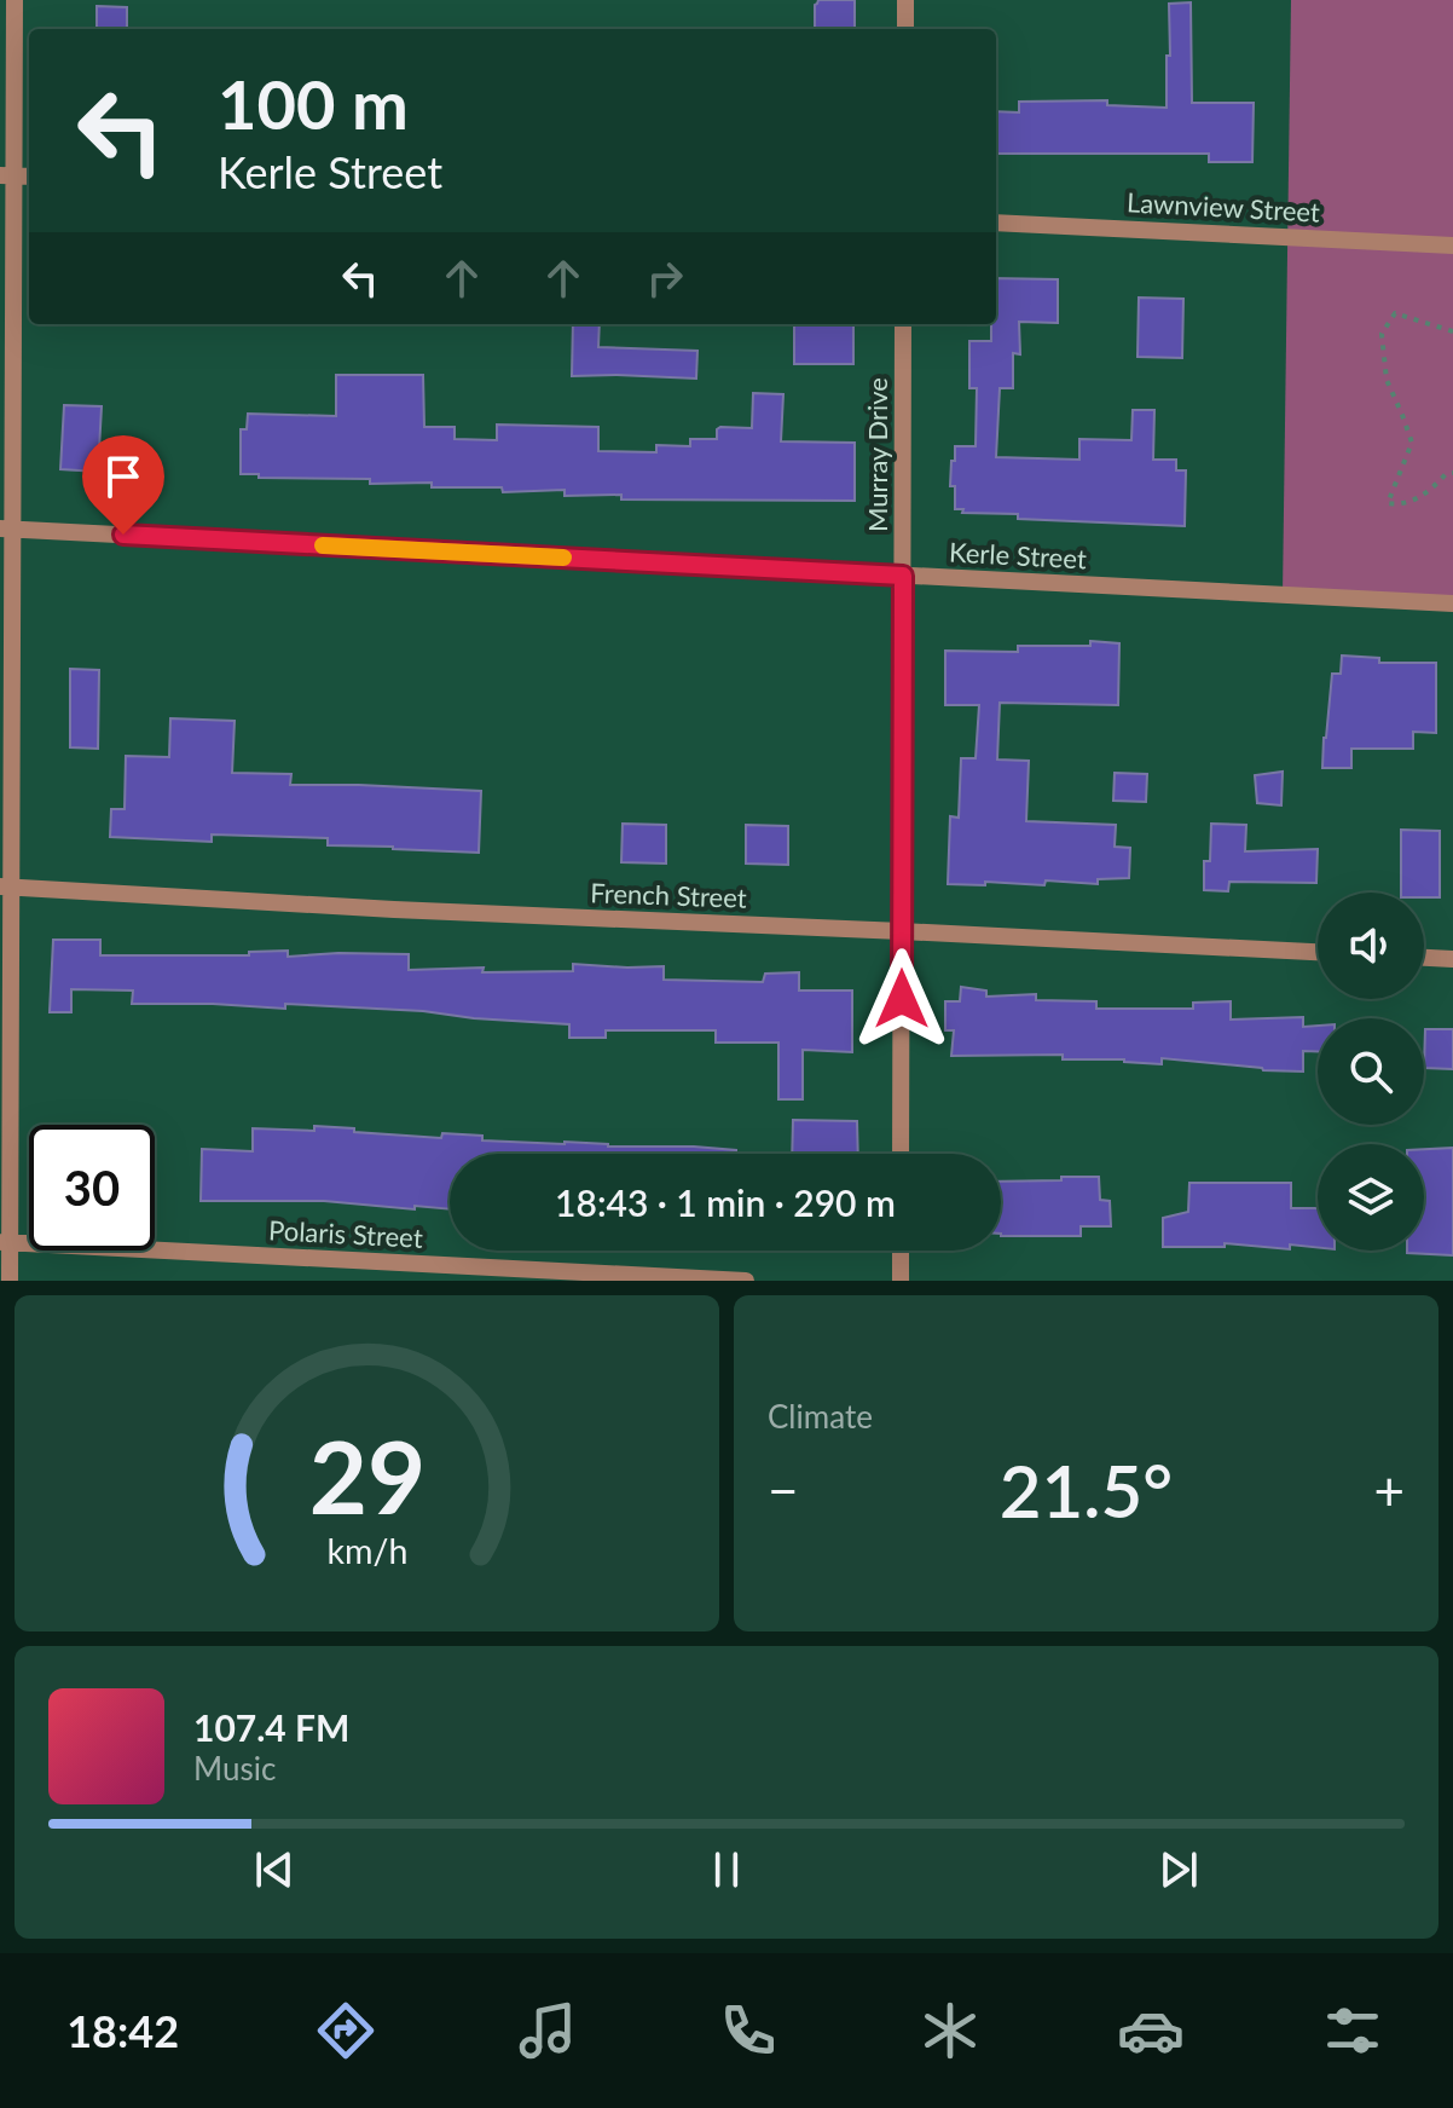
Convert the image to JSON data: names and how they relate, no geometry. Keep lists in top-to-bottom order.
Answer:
{
  "streets": {
    "street": [
      "Lawnview Street",
      "Murray Drive",
      "Kerle Street",
      "French Street",
      "Polaris Street"
    ]
  },
  "crossings": [
    ["Murray Drive", "Kerle Street"],
    ["Murray Drive", "French Street"]
  ],
  "page": {
    "turn": ["100 m", "Kerle Street"],
    "limit": "30",
    "trip": "18:43 · 1 min · 290 m",
    "tile": "Climate",
    "heat": ["−", "21.5°", "+"],
    "song": ["107.4 FM", "Music"],
    "tabs": "18:42",
    "gauge": ["29", "km/h"]
  }
}
